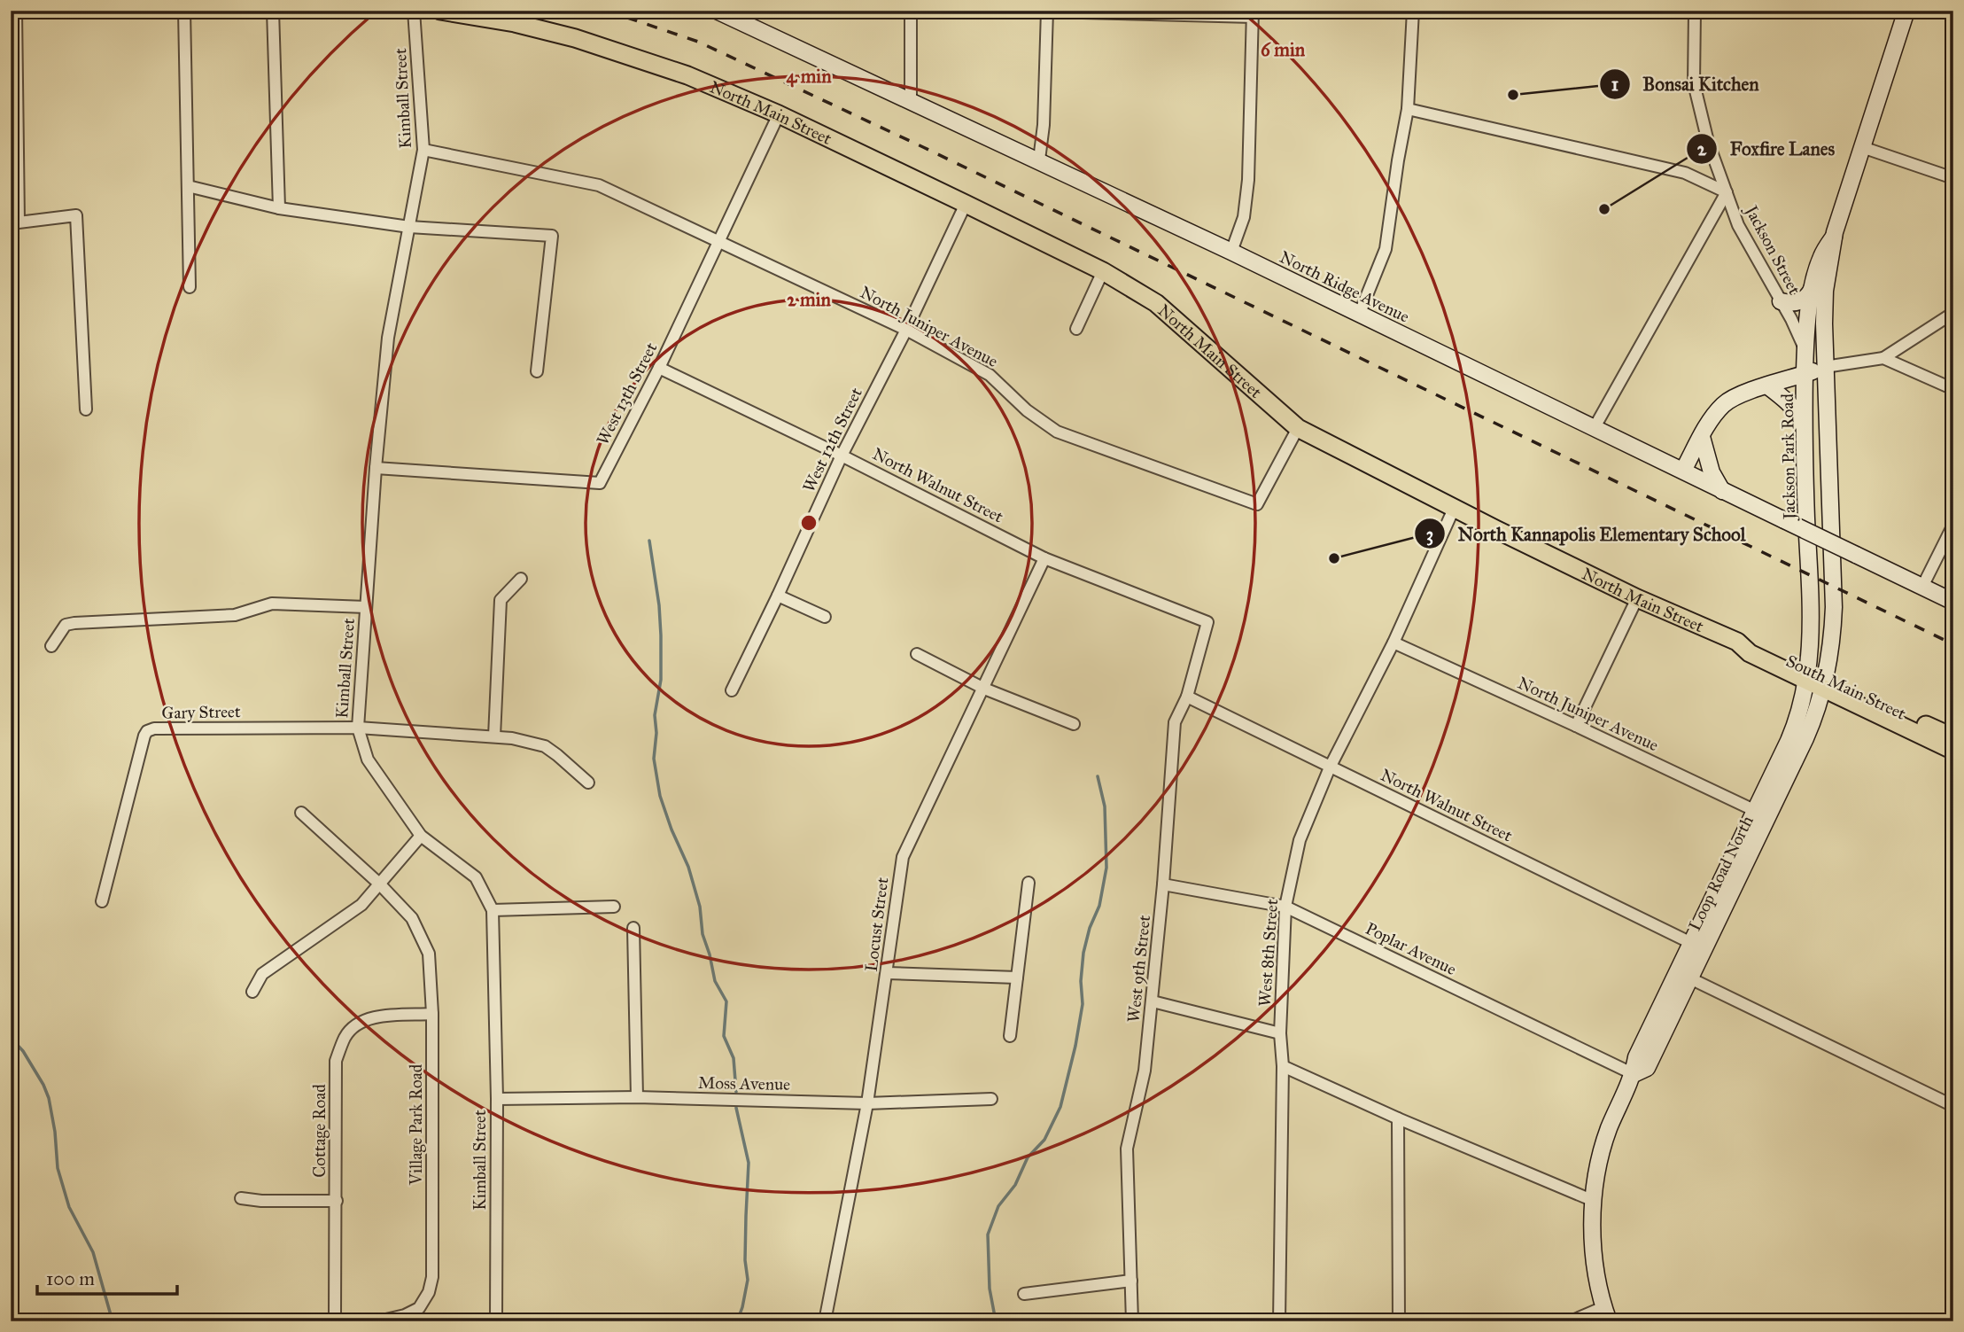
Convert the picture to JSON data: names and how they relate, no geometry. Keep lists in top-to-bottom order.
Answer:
{
  "streets": {
    "main road": [
      "North Main Street",
      "North Ridge Avenue",
      "Jackson Park Road",
      "South Main Street",
      "Loop Road North"
    ],
    "street": [
      "Kimball Street",
      "Jackson Street",
      "North Juniper Avenue",
      "West 13th Street",
      "West 12th Street",
      "North Walnut Street",
      "Gary Street",
      "Locust Street",
      "Poplar Avenue",
      "West 8th Street",
      "West 9th Street",
      "Moss Avenue",
      "Village Park Road",
      "Cottage Road"
    ]
  },
  "crossings": [
    ["Kimball Street", "North Juniper Avenue"],
    ["Kimball Street", "West 13th Street"],
    ["Kimball Street", "Gary Street"],
    ["Kimball Street", "Moss Avenue"],
    ["North Main Street", "North Juniper Avenue"],
    ["North Main Street", "West 13th Street"],
    ["North Main Street", "West 12th Street"],
    ["North Main Street", "South Main Street"],
    ["North Main Street", "West 8th Street"],
    ["Jackson Street", "Jackson Park Road"],
    ["North Juniper Avenue", "West 13th Street"],
    ["North Juniper Avenue", "West 12th Street"],
    ["North Juniper Avenue", "Loop Road North"],
    ["North Juniper Avenue", "West 8th Street"],
    ["West 13th Street", "North Walnut Street"],
    ["West 12th Street", "North Walnut Street"],
    ["Jackson Park Road", "South Main Street"],
    ["Jackson Park Road", "Loop Road North"],
    ["North Walnut Street", "Loop Road North"],
    ["North Walnut Street", "Locust Street"],
    ["North Walnut Street", "West 8th Street"],
    ["North Walnut Street", "West 9th Street"],
    ["South Main Street", "Loop Road North"],
    ["Loop Road North", "Poplar Avenue"],
    ["Locust Street", "Moss Avenue"],
    ["Poplar Avenue", "West 8th Street"],
    ["Poplar Avenue", "West 9th Street"],
    ["Village Park Road", "Cottage Road"]
  ],
  "places": ["Bonsai Kitchen", "Foxfire Lanes", "North Kannapolis Elementary School"],
  "scale_bar": "100 m",
  "rings": ["6 min", "4 min", "2 min"]
}
